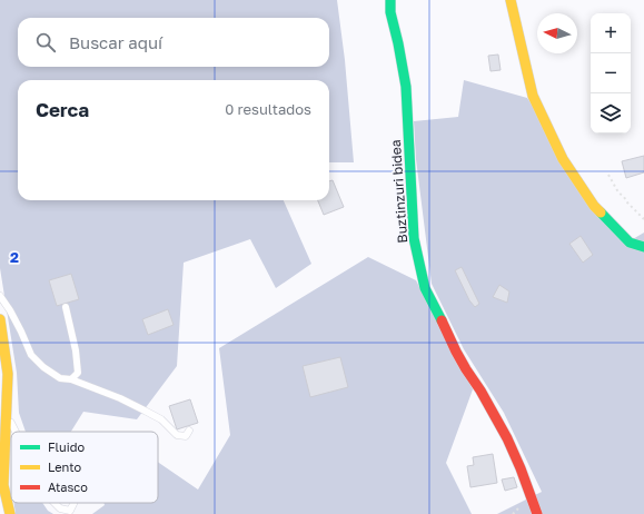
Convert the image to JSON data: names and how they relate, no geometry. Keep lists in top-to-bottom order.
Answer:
{
  "streets": {
    "street": ["Buztinzuri bidea"]
  },
  "legend": ["Fluido", "Lento", "Atasco"],
  "north": "left",
  "page": {
    "map_buttons": ["+", "−"],
    "search": "Buscar aquí",
    "heading": ["Cerca", "0 resultados"]
  },
  "grid": {
    "rows": ["2"]
  }
}
